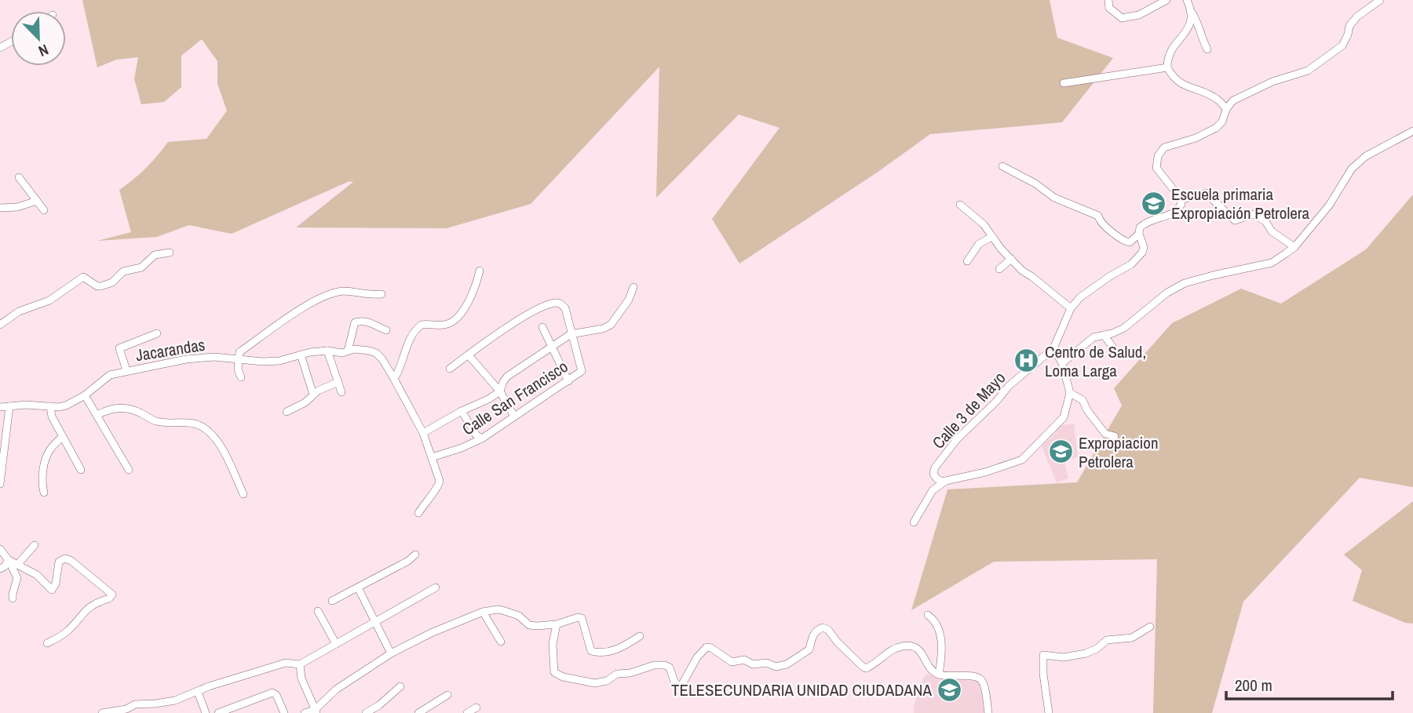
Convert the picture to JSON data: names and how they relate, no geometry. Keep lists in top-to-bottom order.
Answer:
{
  "streets": {
    "street": ["Jacarandas", "Calle San Francisco", "Calle 3 de Mayo"]
  },
  "places": {
    "school or university": ["Escuela primaria Expropiación Petrolera", "Expropiacion Petrolera", "TELESECUNDARIA UNIDAD CIUDADANA"],
    "hospital": ["Centro de Salud, Loma Larga"]
  },
  "scale_bar": "200 m",
  "north": "bottom right"
}
